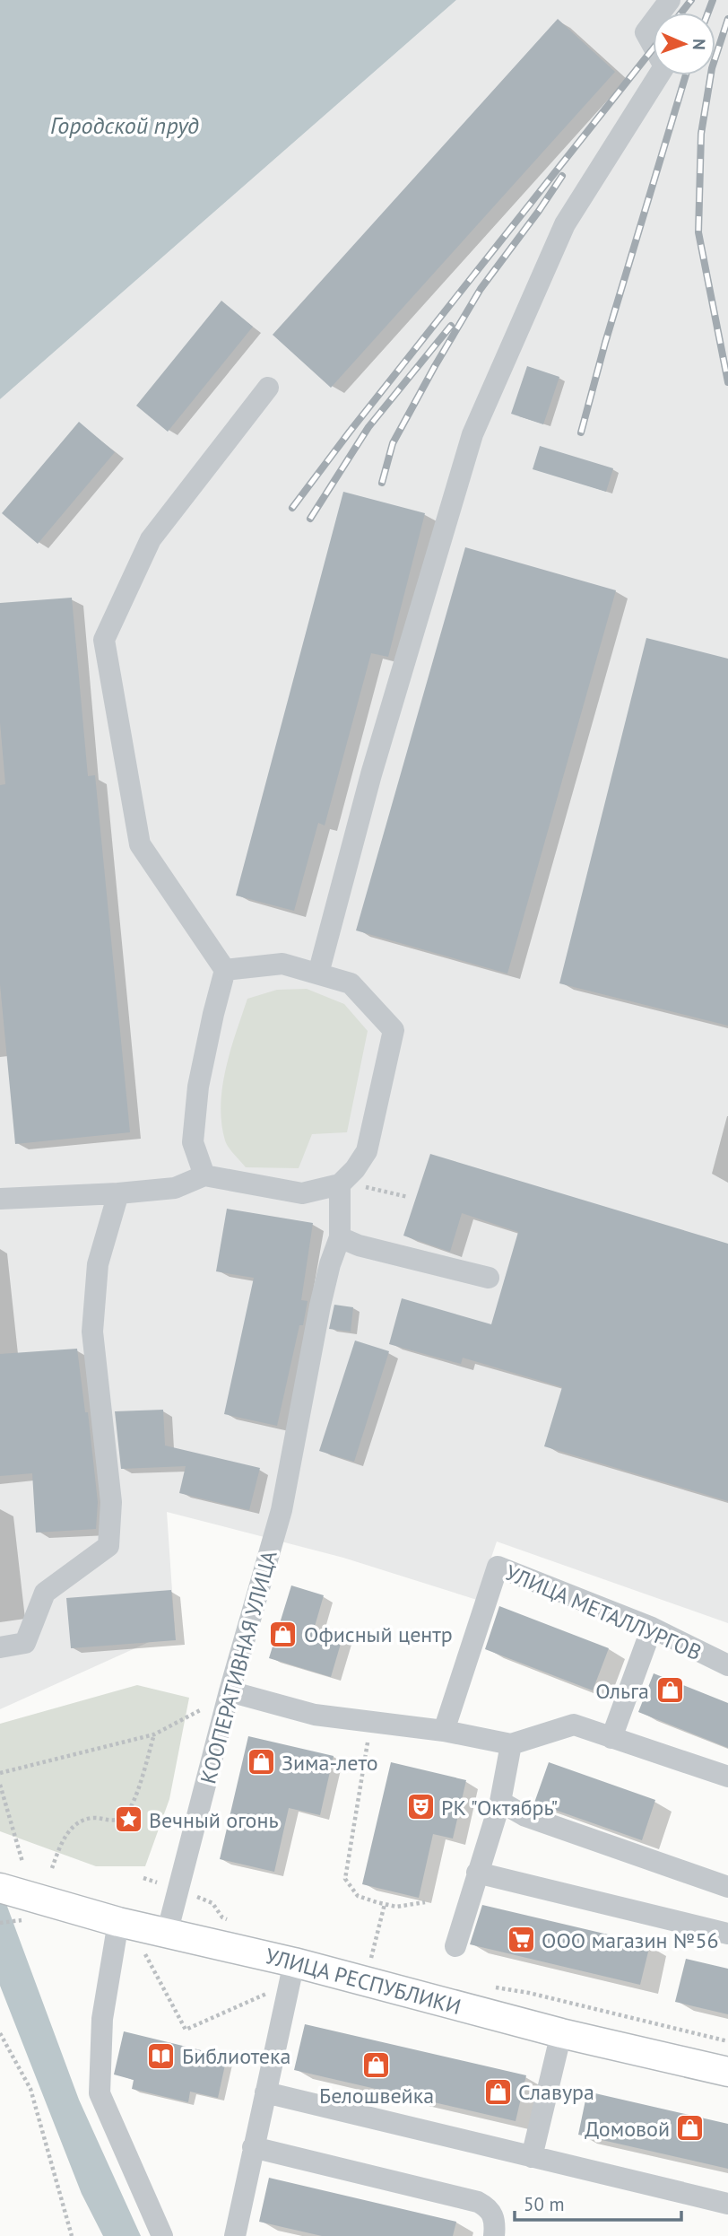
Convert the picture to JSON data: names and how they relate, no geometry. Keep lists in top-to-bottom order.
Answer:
{
  "streets": {
    "main road": ["УЛИЦА РЕСПУБЛИКИ"],
    "street": ["УЛИЦА МЕТАЛЛУРГОВ", "КООПЕРАТИВНАЯ УЛИЦА"]
  },
  "crossings": [
    ["КООПЕРАТИВНАЯ УЛИЦА", "УЛИЦА РЕСПУБЛИКИ"]
  ],
  "water": ["Городской пруд"],
  "places": {
    "shop": [
      "Офисный центр",
      "Ольга",
      "Зима-лето",
      "Белошвейка",
      "Славура",
      "Домовой"
    ],
    "theatre": ["РК \"Октябрь\""],
    "place": ["Вечный огонь"],
    "supermarket": ["ООО магазин №56"],
    "library": ["Библиотека"]
  },
  "scale_bar": "50 m",
  "north": "right"
}
